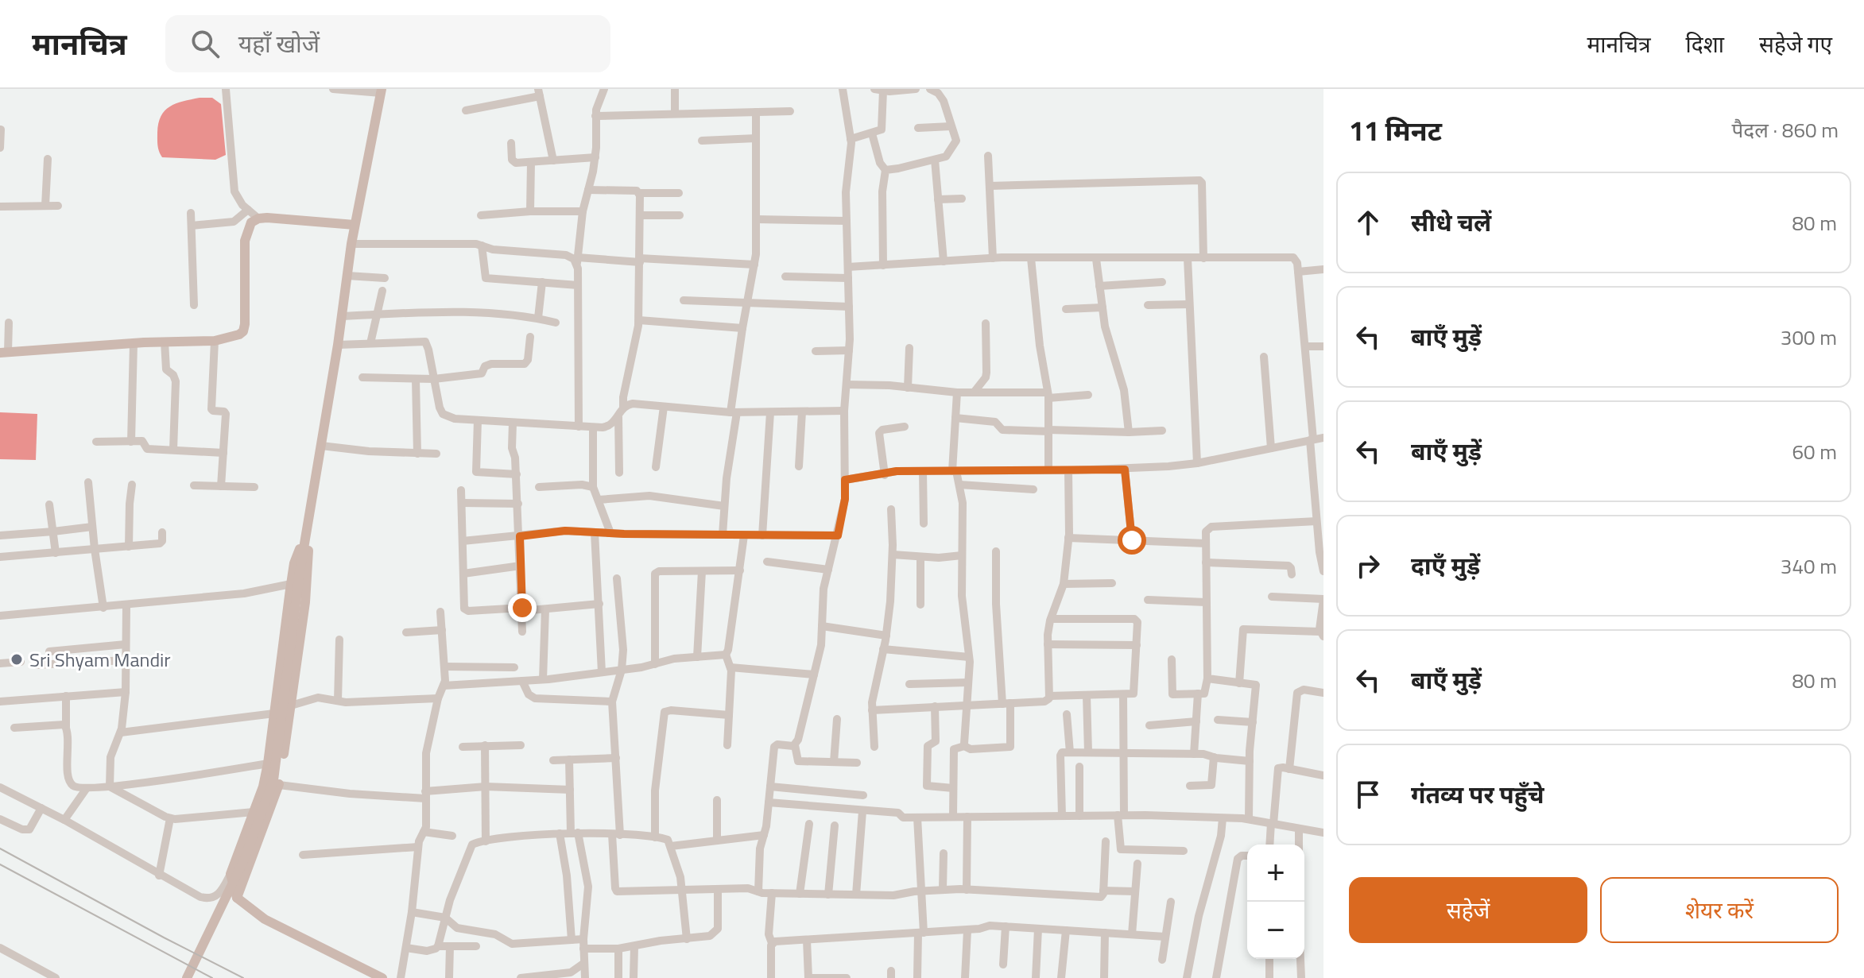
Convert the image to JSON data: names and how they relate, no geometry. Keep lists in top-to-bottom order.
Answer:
{
  "places": ["Sri Shyam Mandir"],
  "page": {
    "header": "मानचित्र",
    "search": "यहाँ खोजें",
    "nav": ["मानचित्र", "दिशा", "सहेजे गए"],
    "heading": ["11 मिनट", "पैदल · 860 m"],
    "list": [
      ["सीधे चलें", "80 m"],
      ["बाएँ मुड़ें", "300 m"],
      ["बाएँ मुड़ें", "60 m"],
      ["दाएँ मुड़ें", "340 m"],
      ["बाएँ मुड़ें", "80 m"],
      "गंतव्य पर पहुँचे"
    ],
    "map_buttons": ["+", "−"],
    "buttons": ["सहेजें", "शेयर करें"]
  }
}
